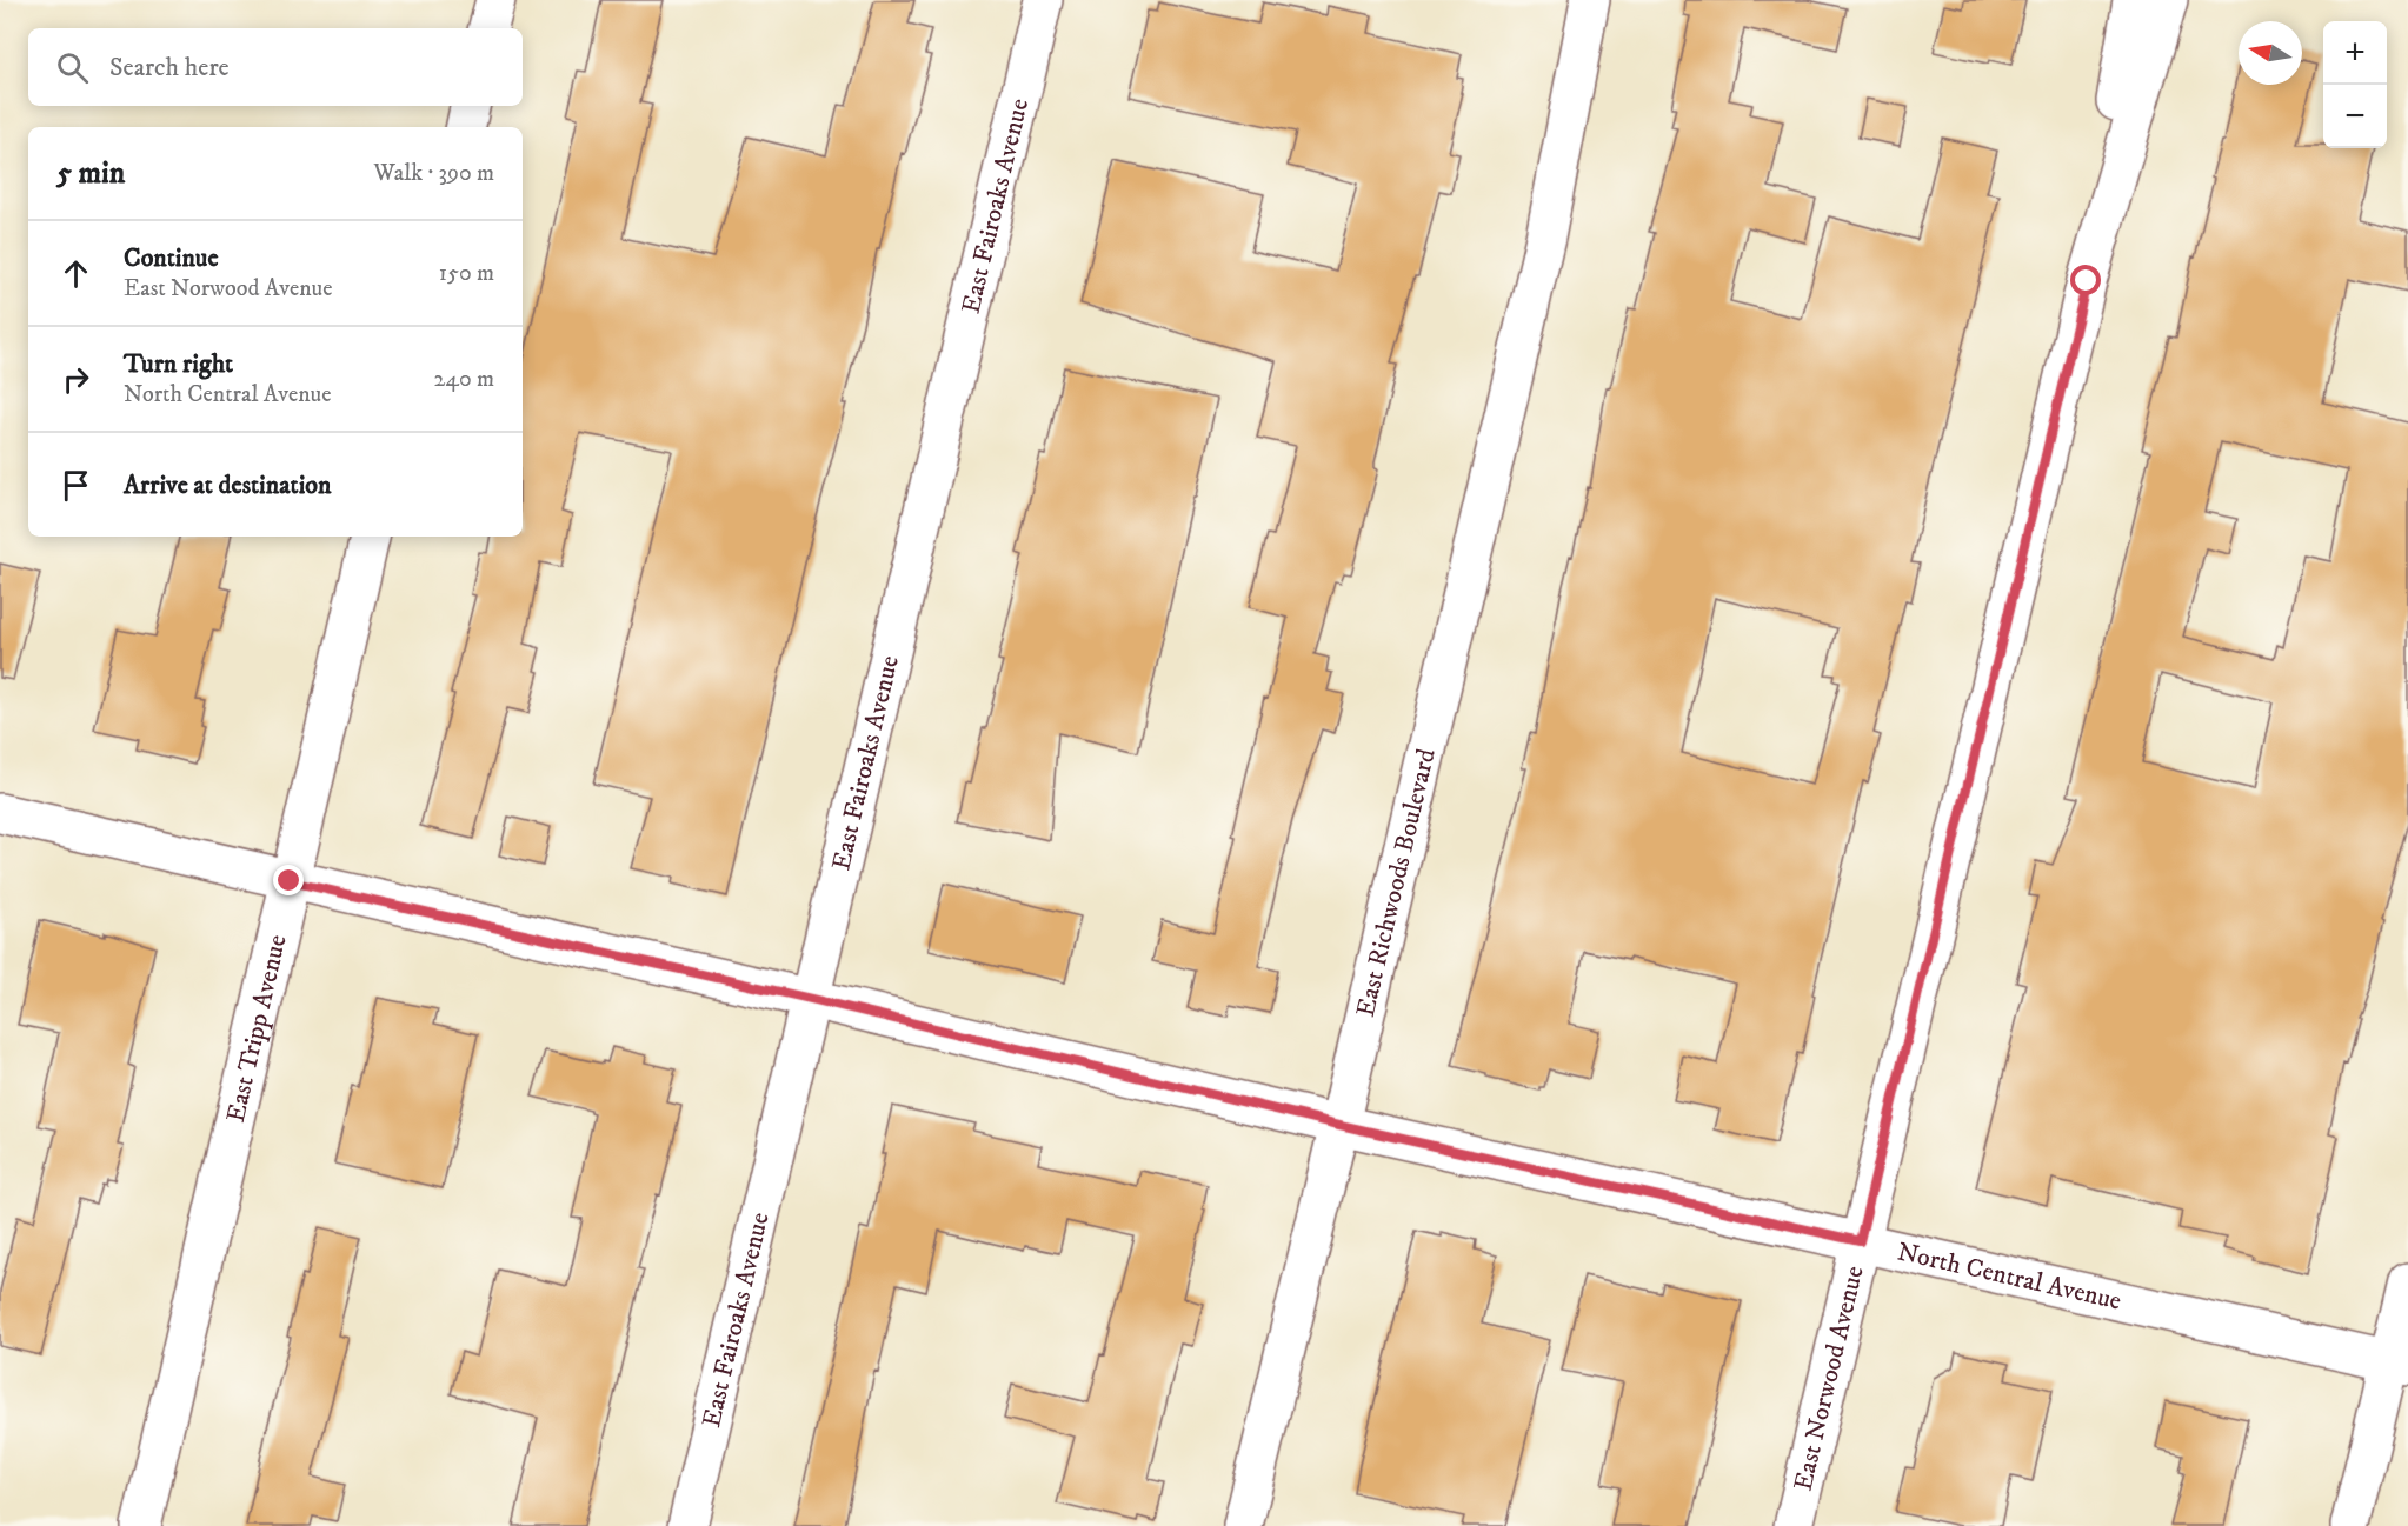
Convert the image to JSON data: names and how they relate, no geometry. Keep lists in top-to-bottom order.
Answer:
{
  "streets": {
    "street": [
      "East Fairoaks Avenue",
      "East Richwoods Boulevard",
      "East Tripp Avenue",
      "North Central Avenue",
      "East Norwood Avenue"
    ]
  },
  "crossings": [
    ["East Fairoaks Avenue", "North Central Avenue"],
    ["East Richwoods Boulevard", "North Central Avenue"],
    ["East Tripp Avenue", "North Central Avenue"],
    ["North Central Avenue", "East Norwood Avenue"]
  ],
  "north": "left",
  "page": {
    "map_buttons": ["+", "−"],
    "search": "Search here",
    "heading": ["5 min", "Walk · 390 m"],
    "list": [
      ["Continue", "East Norwood Avenue", "150 m"],
      ["Turn right", "North Central Avenue", "240 m"],
      "Arrive at destination"
    ]
  }
}
